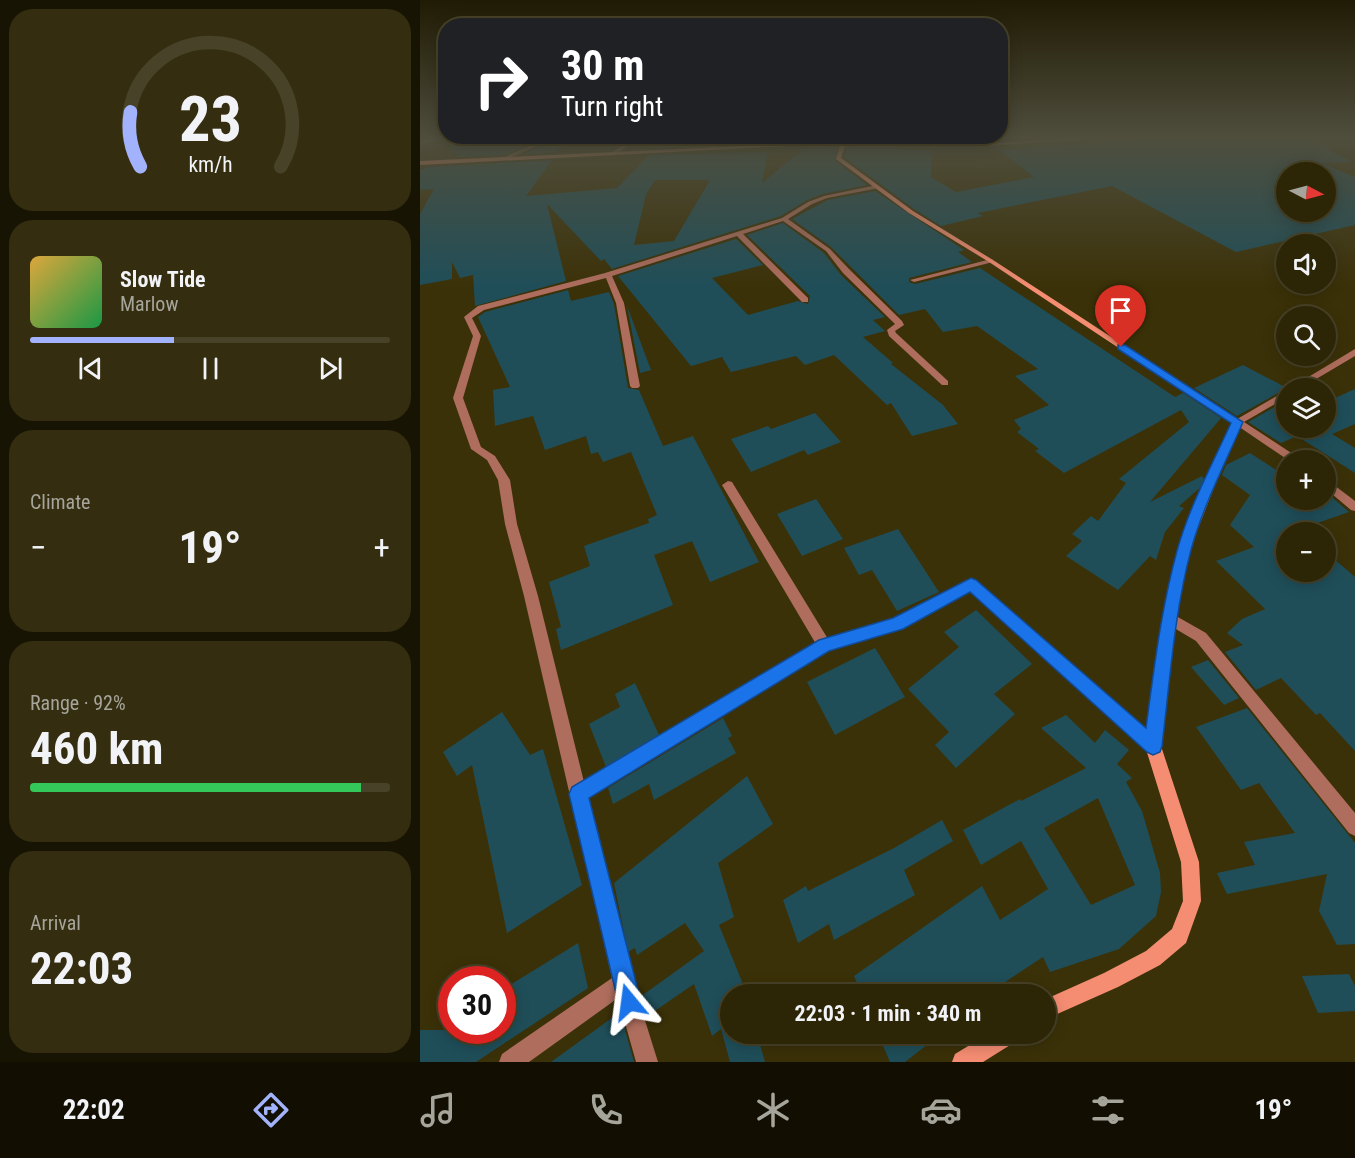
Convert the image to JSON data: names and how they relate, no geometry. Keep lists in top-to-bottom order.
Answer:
{
  "north": "right",
  "page": {
    "turn": ["30 m", "Turn right"],
    "map_buttons": ["+", "−"],
    "song": ["Slow Tide", "Marlow"],
    "tile": [
      "Climate",
      ["Range · 92%", "460 km"],
      ["Arrival", "22:03"]
    ],
    "heat": ["−", "19°", "+"],
    "limit": "30",
    "trip": "22:03 · 1 min · 340 m",
    "tabs": ["22:02", "19°"],
    "gauge": ["23", "km/h"]
  }
}
